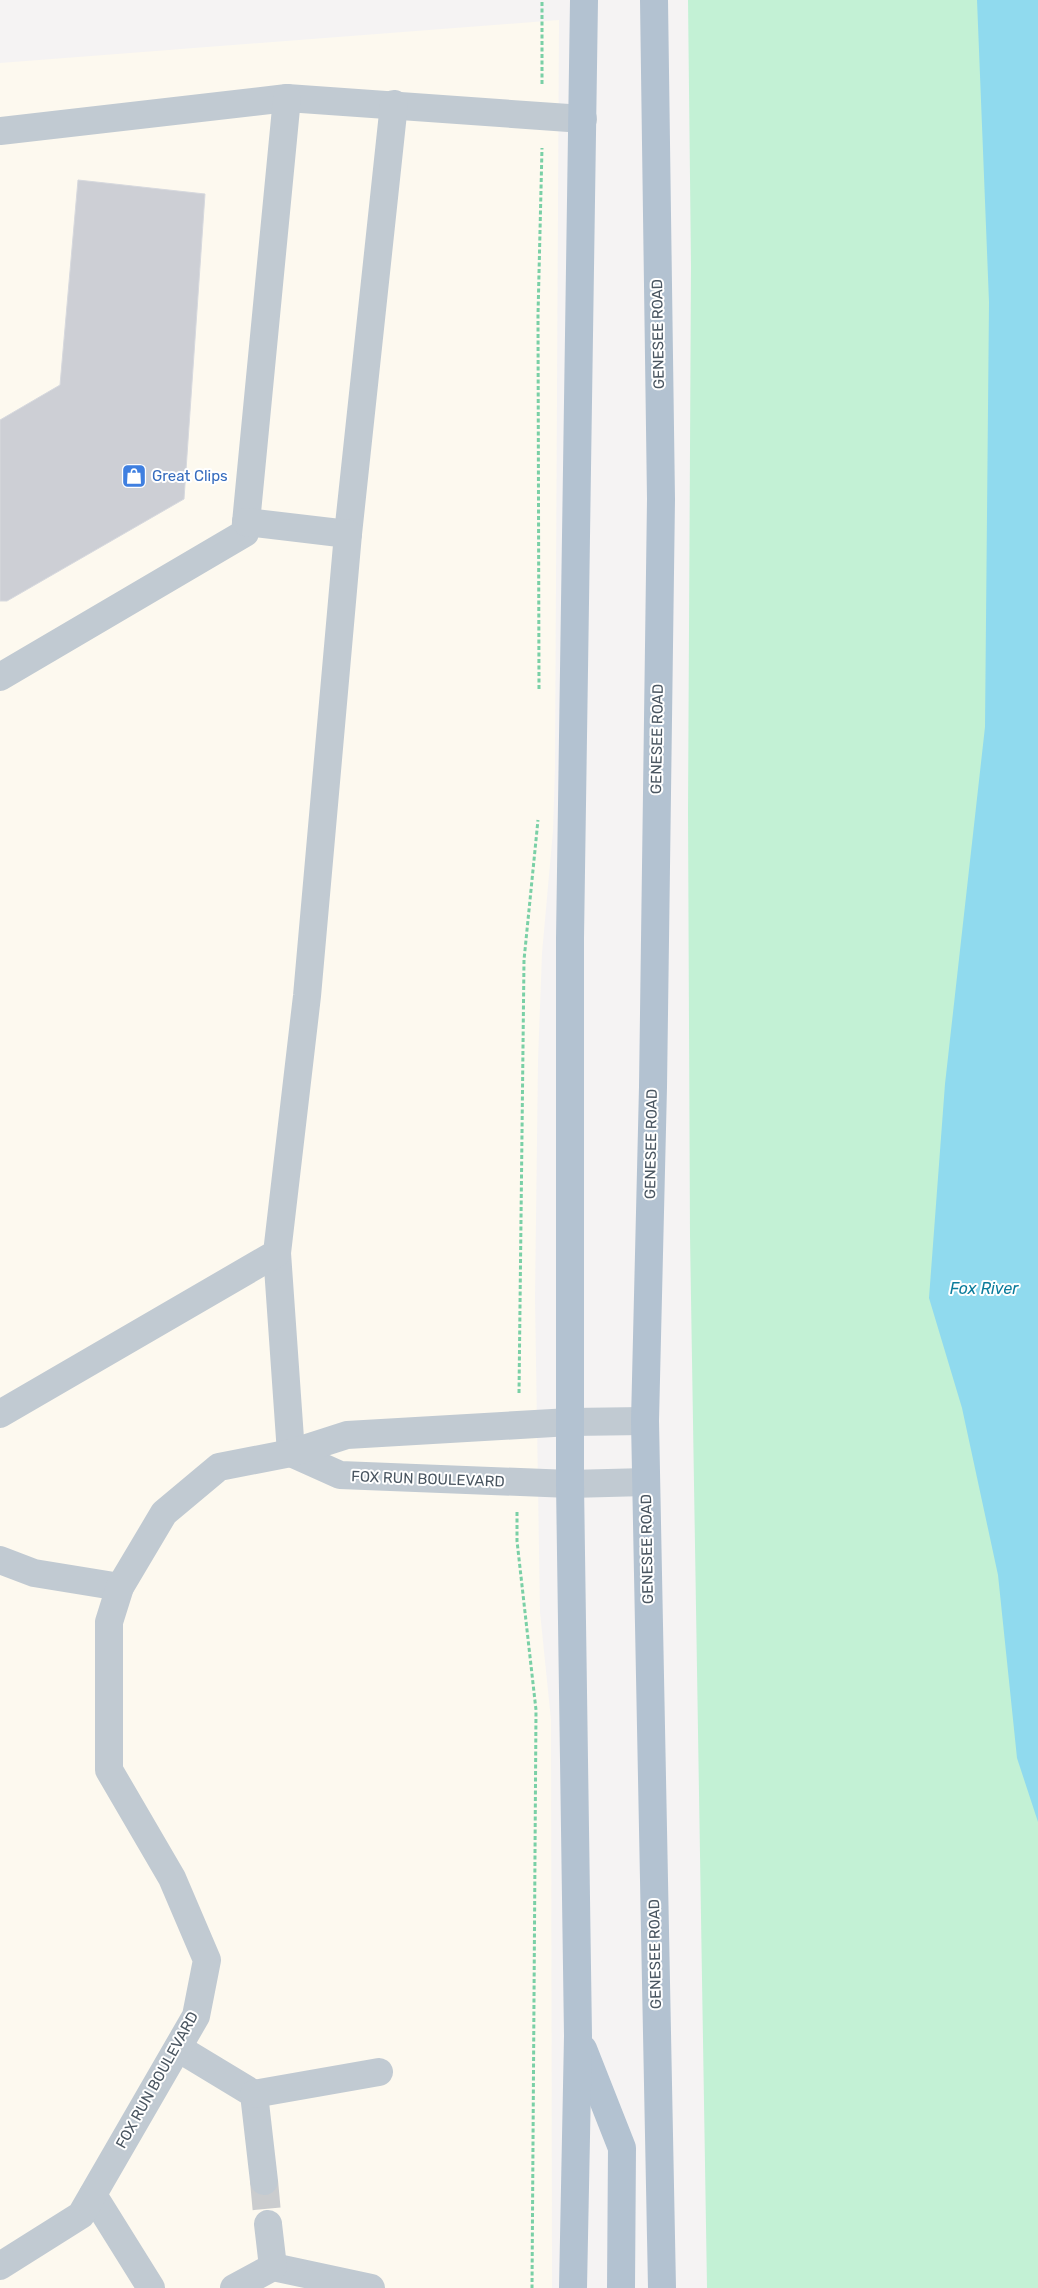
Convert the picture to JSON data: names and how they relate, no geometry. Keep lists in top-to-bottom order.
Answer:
{
  "streets": {
    "main road": ["GENESEE ROAD"],
    "lane": ["FOX RUN BOULEVARD"]
  },
  "crossings": [
    ["GENESEE ROAD", "FOX RUN BOULEVARD"]
  ],
  "water": ["Fox River"],
  "places": {
    "shop": ["Great Clips"]
  }
}
